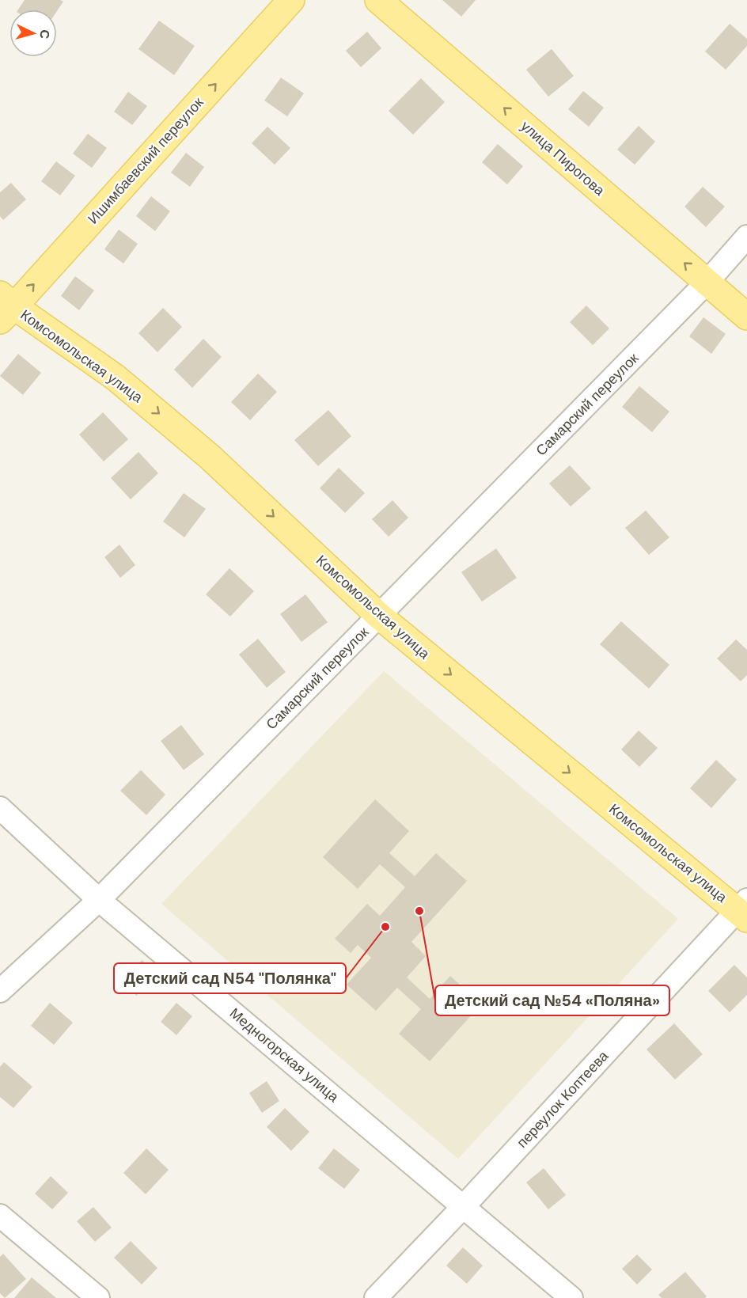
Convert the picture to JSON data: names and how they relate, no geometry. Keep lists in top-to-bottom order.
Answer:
{
  "streets": {
    "main road": ["улица Пирогова", "Ишимбаевский переулок", "Комсомольская улица"],
    "street": ["Самарский переулок", "Медногорская улица", "переулок Коптеева"]
  },
  "crossings": [
    ["улица Пирогова", "Самарский переулок"],
    ["Ишимбаевский переулок", "Комсомольская улица"],
    ["Комсомольская улица", "Самарский переулок"],
    ["Комсомольская улица", "переулок Коптеева"],
    ["Самарский переулок", "Медногорская улица"],
    ["Медногорская улица", "переулок Коптеева"]
  ],
  "one_way": ["улица Пирогова", "Ишимбаевский переулок", "Комсомольская улица"],
  "places": ["Детский сад №54 «Поляна»", "Детский сад N54 \"Полянка\""],
  "north": "right"
}
